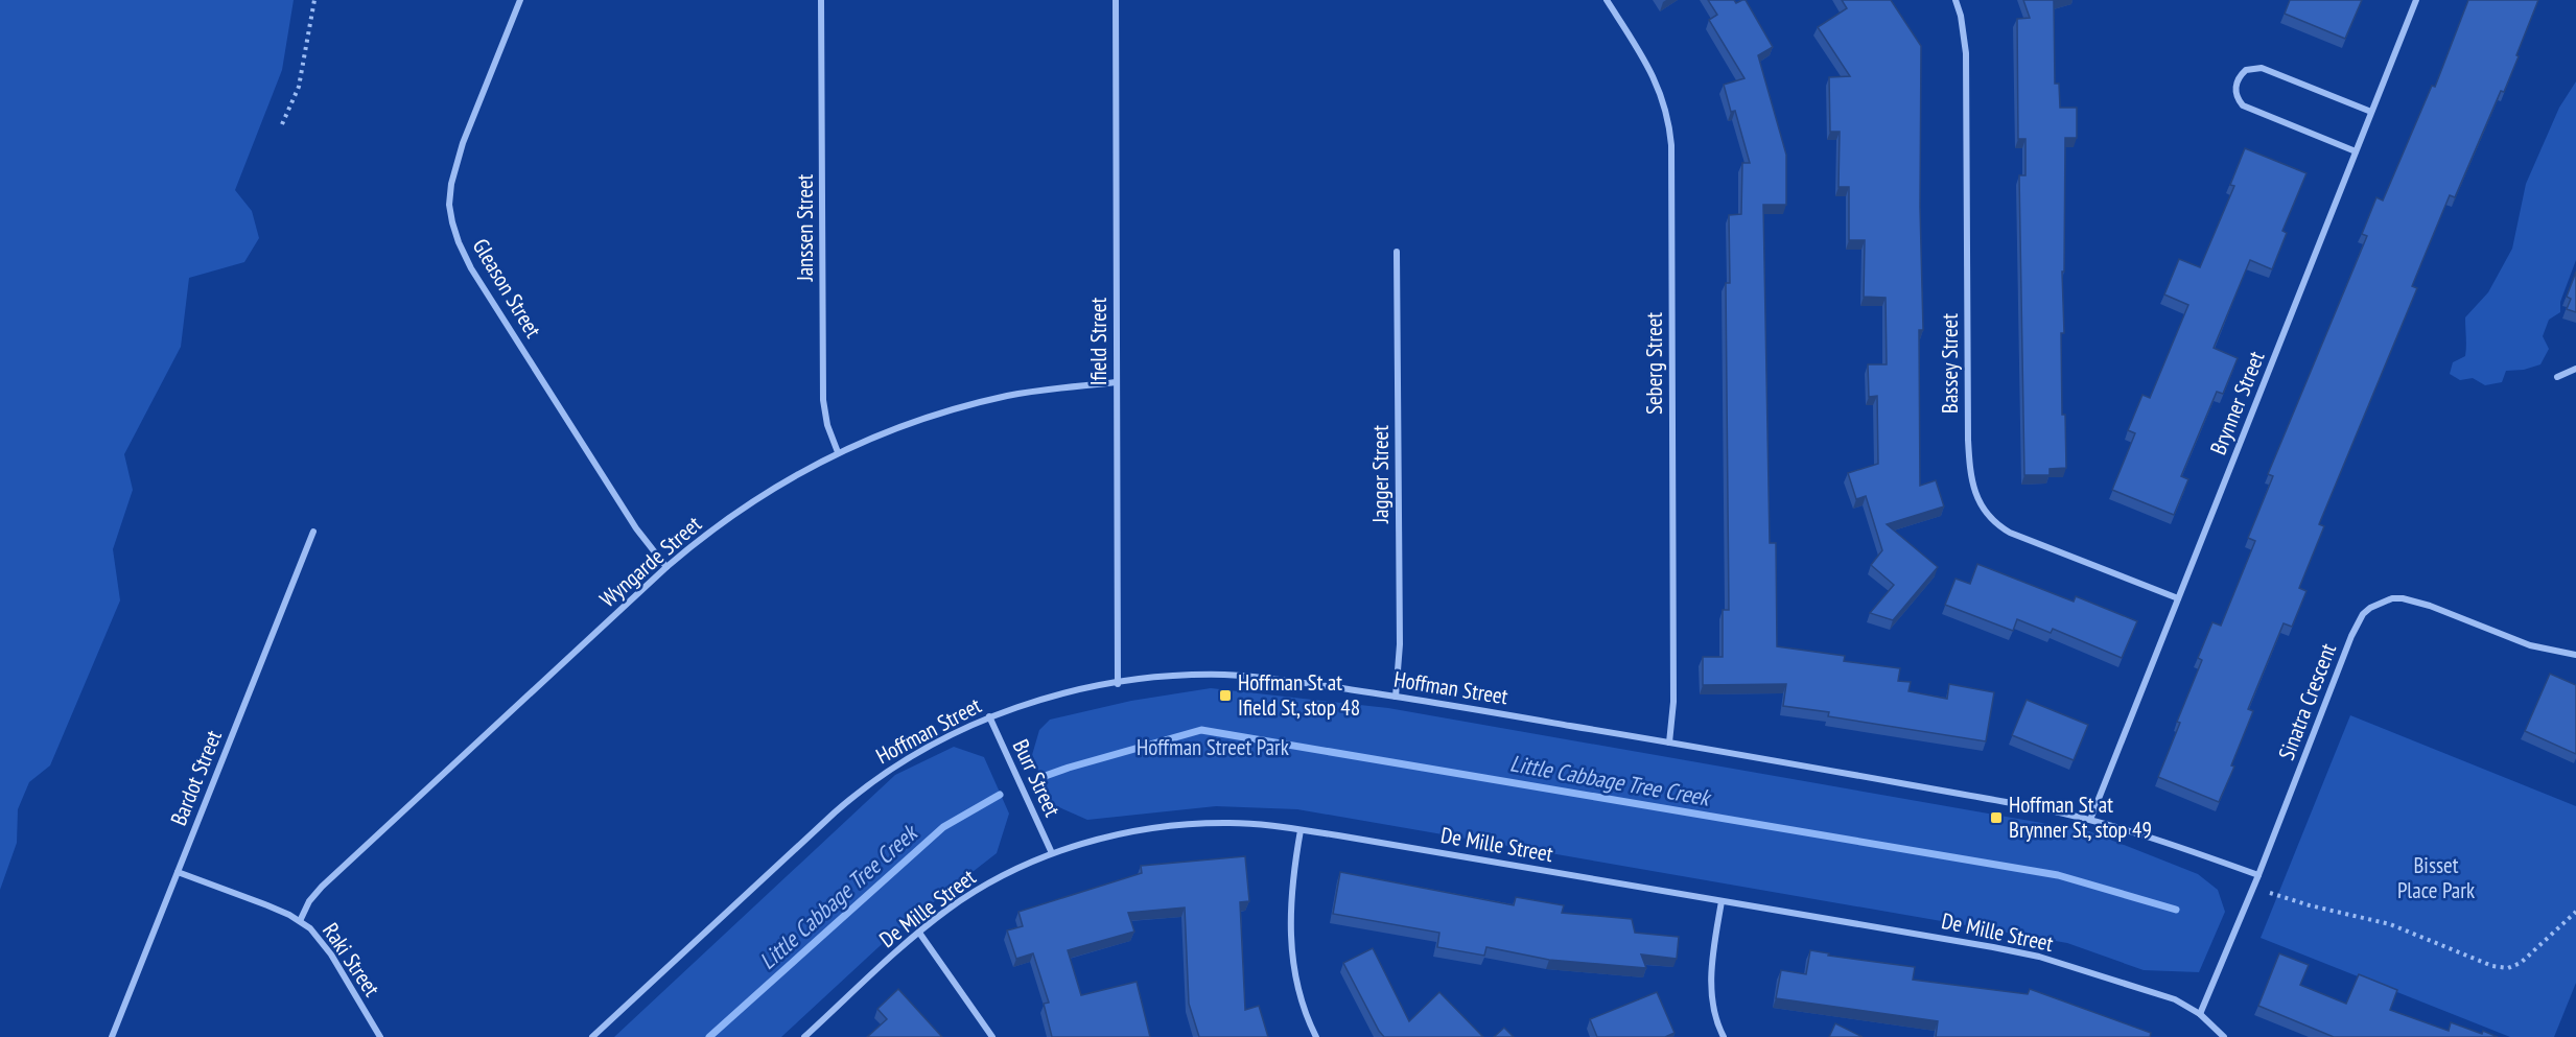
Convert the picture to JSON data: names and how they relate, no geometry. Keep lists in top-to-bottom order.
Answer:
{
  "streets": {
    "street": [
      "Janssen Street",
      "Gleason Street",
      "Ifield Street",
      "Seberg Street",
      "Bassey Street",
      "Brynner Street",
      "Jagger Street",
      "Wyngarde Street",
      "Hoffman Street",
      "Sinatra Crescent",
      "Bardot Street",
      "Burr Street",
      "De Mille Street",
      "Raki Street"
    ]
  },
  "crossings": [
    ["Janssen Street", "Wyngarde Street"],
    ["Gleason Street", "Wyngarde Street"],
    ["Ifield Street", "Wyngarde Street"],
    ["Ifield Street", "Hoffman Street"],
    ["Seberg Street", "Hoffman Street"],
    ["Bassey Street", "Brynner Street"],
    ["Brynner Street", "Hoffman Street"],
    ["Jagger Street", "Hoffman Street"],
    ["Wyngarde Street", "Raki Street"],
    ["Hoffman Street", "Sinatra Crescent"],
    ["Hoffman Street", "Burr Street"],
    ["Sinatra Crescent", "De Mille Street"],
    ["Bardot Street", "Raki Street"],
    ["Burr Street", "De Mille Street"]
  ],
  "water": ["Little Cabbage Tree Creek"],
  "parks": ["Hoffman Street Park", "Bisset Place Park"],
  "places": {
    "transit": ["Hoffman St at Ifield St, stop 48", "Hoffman St at Brynner St, stop 49"]
  }
}
